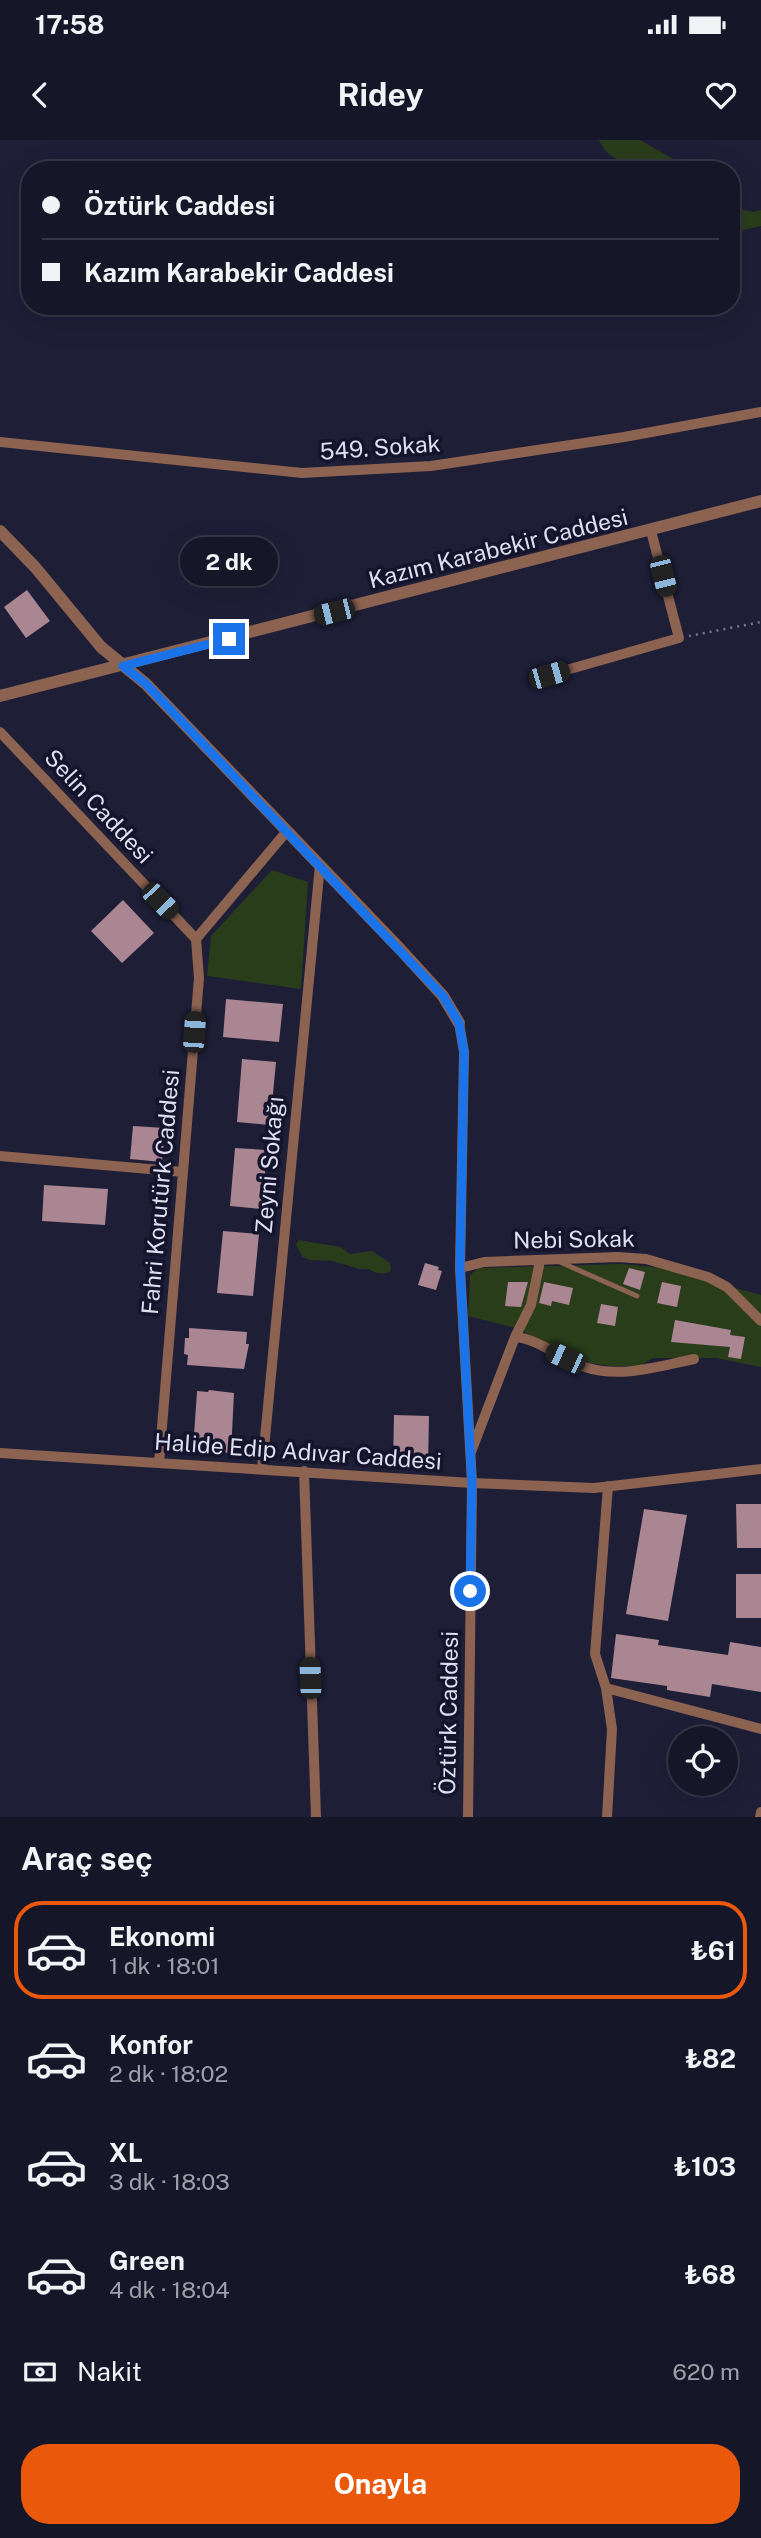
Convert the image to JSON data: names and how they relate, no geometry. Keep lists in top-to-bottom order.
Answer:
{
  "streets": {
    "street": [
      "549. Sokak",
      "Kazım Karabekir Caddesi",
      "Selin Caddesi",
      "Zeyni Sokağı",
      "Fahri Korutürk Caddesi",
      "Nebi Sokak",
      "Halide Edip Adıvar Caddesi",
      "Öztürk Caddesi"
    ]
  },
  "crossings": [
    ["Selin Caddesi", "Fahri Korutürk Caddesi"],
    ["Zeyni Sokağı", "Halide Edip Adıvar Caddesi"],
    ["Fahri Korutürk Caddesi", "Halide Edip Adıvar Caddesi"],
    ["Nebi Sokak", "Öztürk Caddesi"],
    ["Halide Edip Adıvar Caddesi", "Öztürk Caddesi"]
  ],
  "page": {
    "status": "17:58",
    "header": "Ridey",
    "banner": ["Öztürk Caddesi", "Kazım Karabekir Caddesi"],
    "bubble": "2 dk",
    "heading": "Araç seç",
    "list": [
      {
        "name": "Ekonomi",
        "note": "1 dk · 18:01",
        "value": "₺61"
      },
      {
        "name": "Konfor",
        "note": "2 dk · 18:02",
        "value": "₺82"
      },
      {
        "name": "XL",
        "note": "3 dk · 18:03",
        "value": "₺103"
      },
      {
        "name": "Green",
        "note": "4 dk · 18:04",
        "value": "₺68"
      }
    ],
    "pay": ["Nakit", "620 m"],
    "buttons": "Onayla"
  }
}
